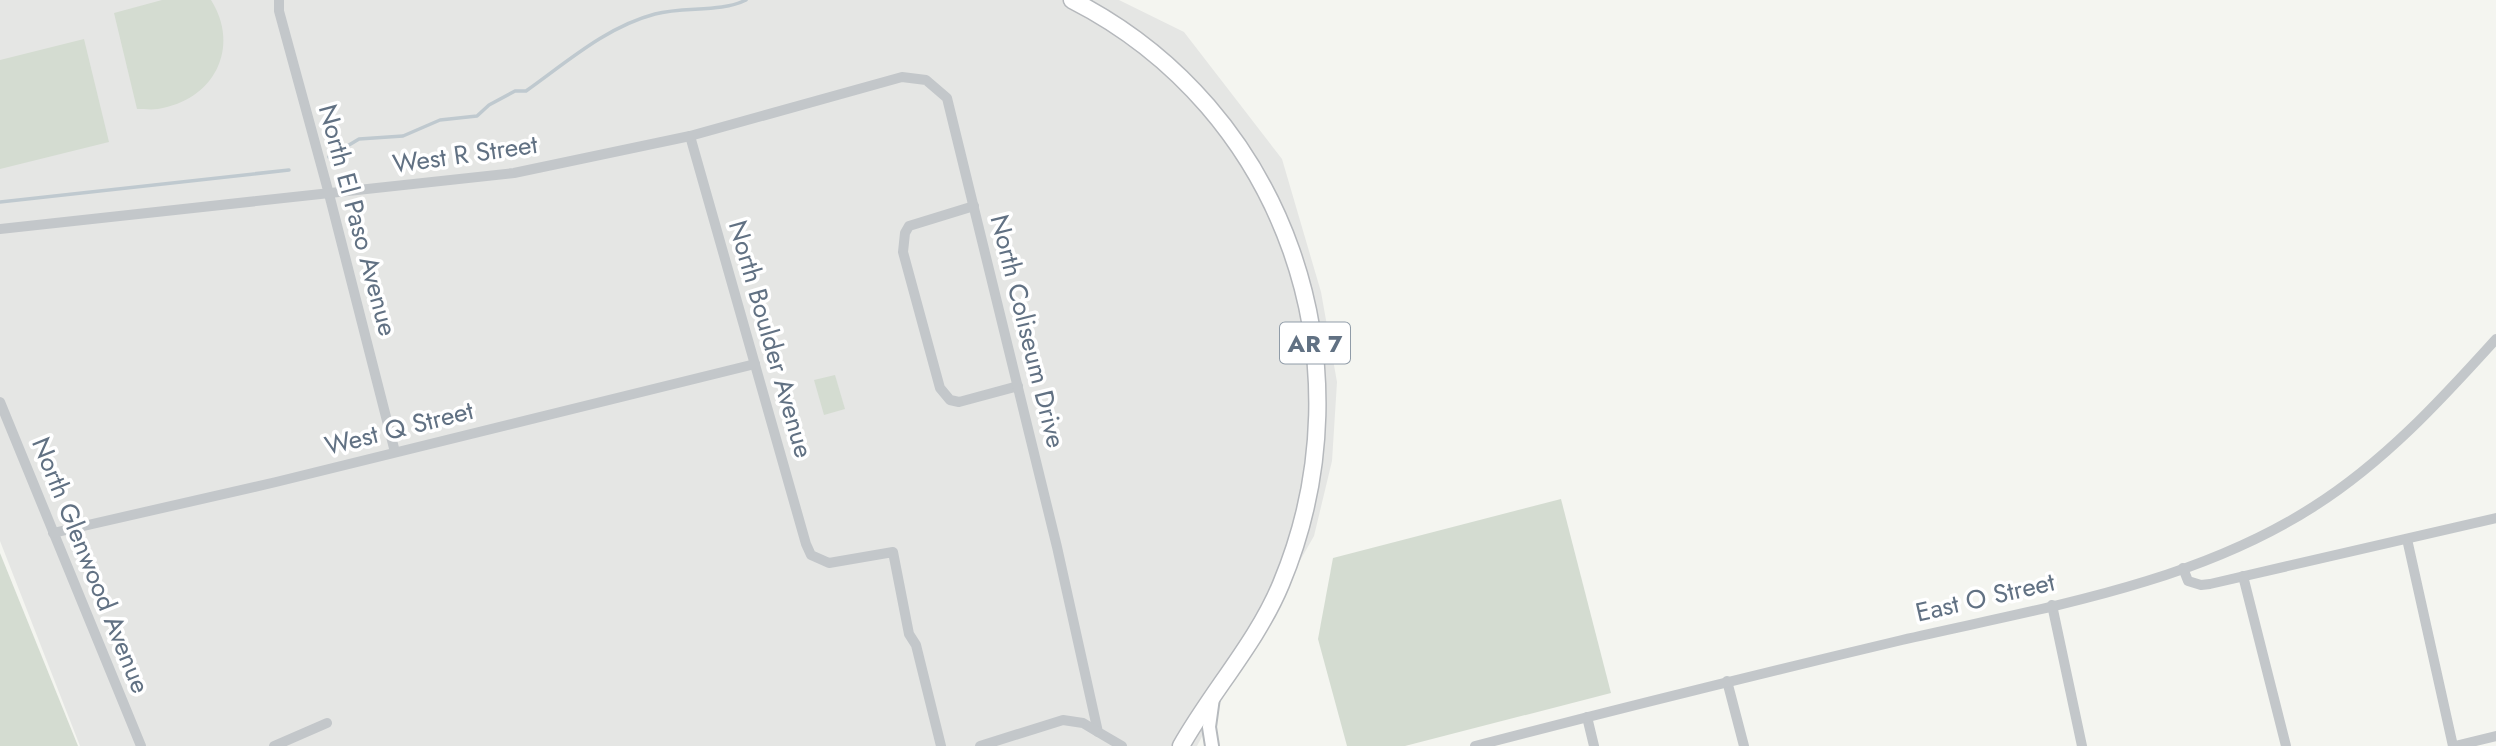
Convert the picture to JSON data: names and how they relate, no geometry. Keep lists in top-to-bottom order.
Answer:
{
  "streets": {
    "highway": ["AR 7"],
    "street": [
      "West R Street",
      "North El Paso Avenue",
      "North Coliseum Drive",
      "North Boulder Avenue",
      "West Q Street",
      "North Glenwood Avenue",
      "East O Street"
    ]
  },
  "crossings": [
    ["West R Street", "North El Paso Avenue"],
    ["West R Street", "North Coliseum Drive"],
    ["West R Street", "North Boulder Avenue"],
    ["North El Paso Avenue", "West Q Street"],
    ["North Boulder Avenue", "West Q Street"],
    ["West Q Street", "North Glenwood Avenue"]
  ]
}
